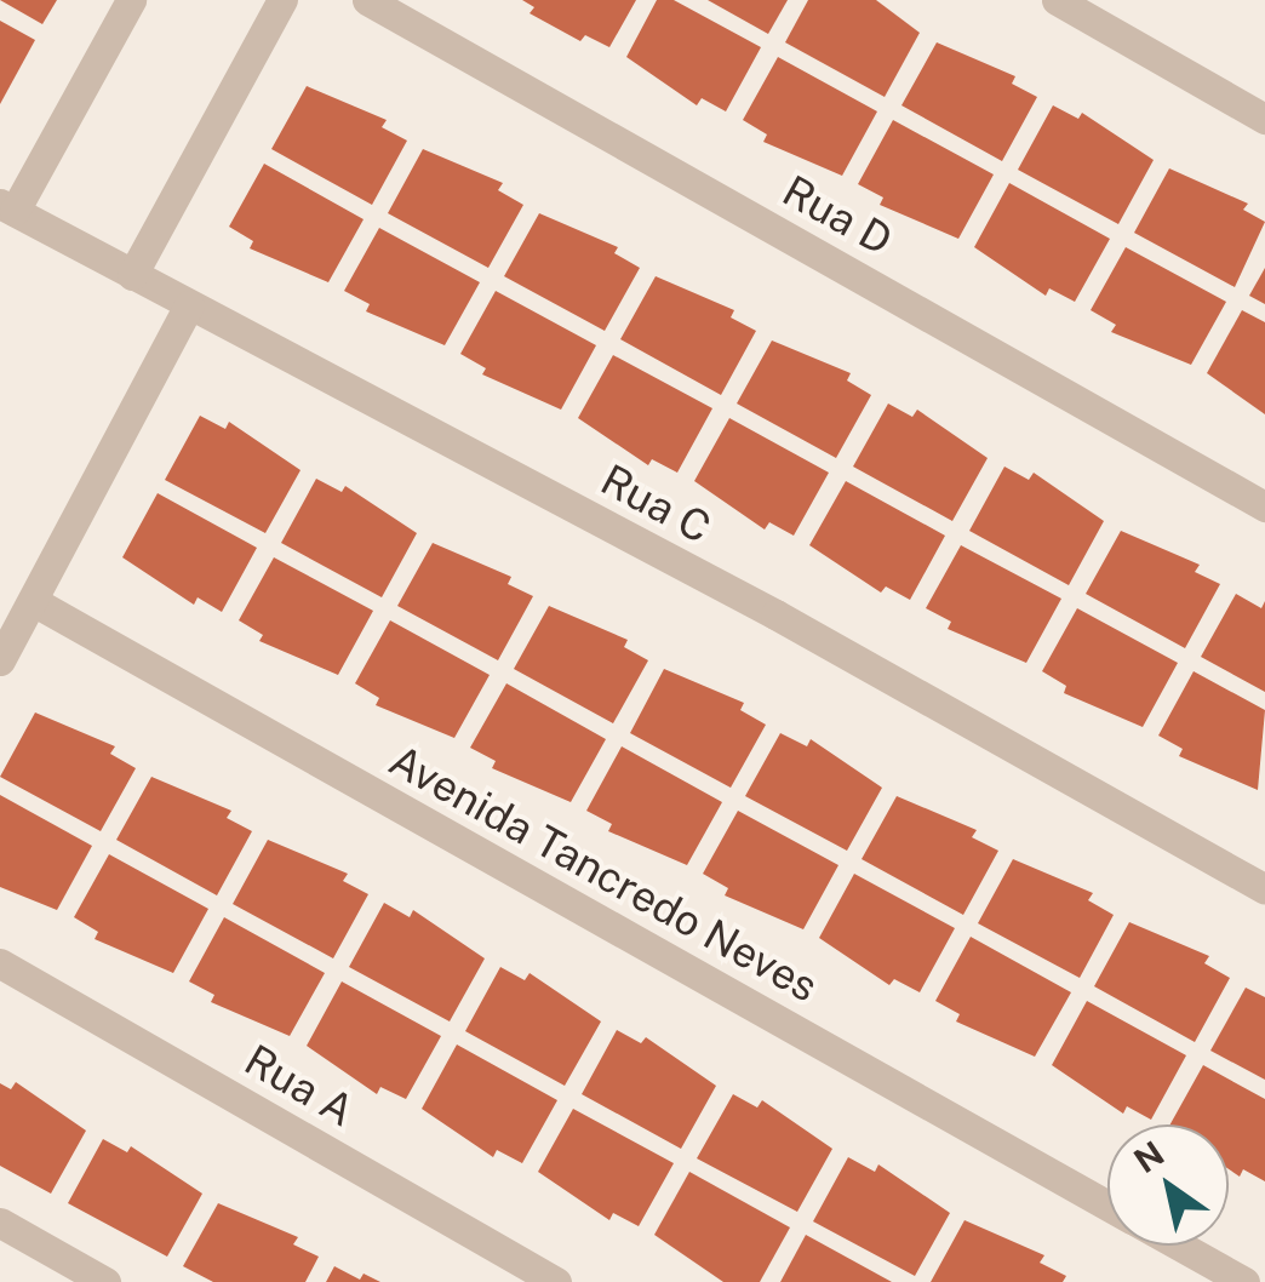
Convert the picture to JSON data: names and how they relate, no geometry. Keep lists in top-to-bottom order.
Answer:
{
  "streets": {
    "street": [
      "Rua D",
      "Rua C",
      "Avenida Tancredo Neves",
      "Rua A"
    ]
  },
  "north": "top left"
}
